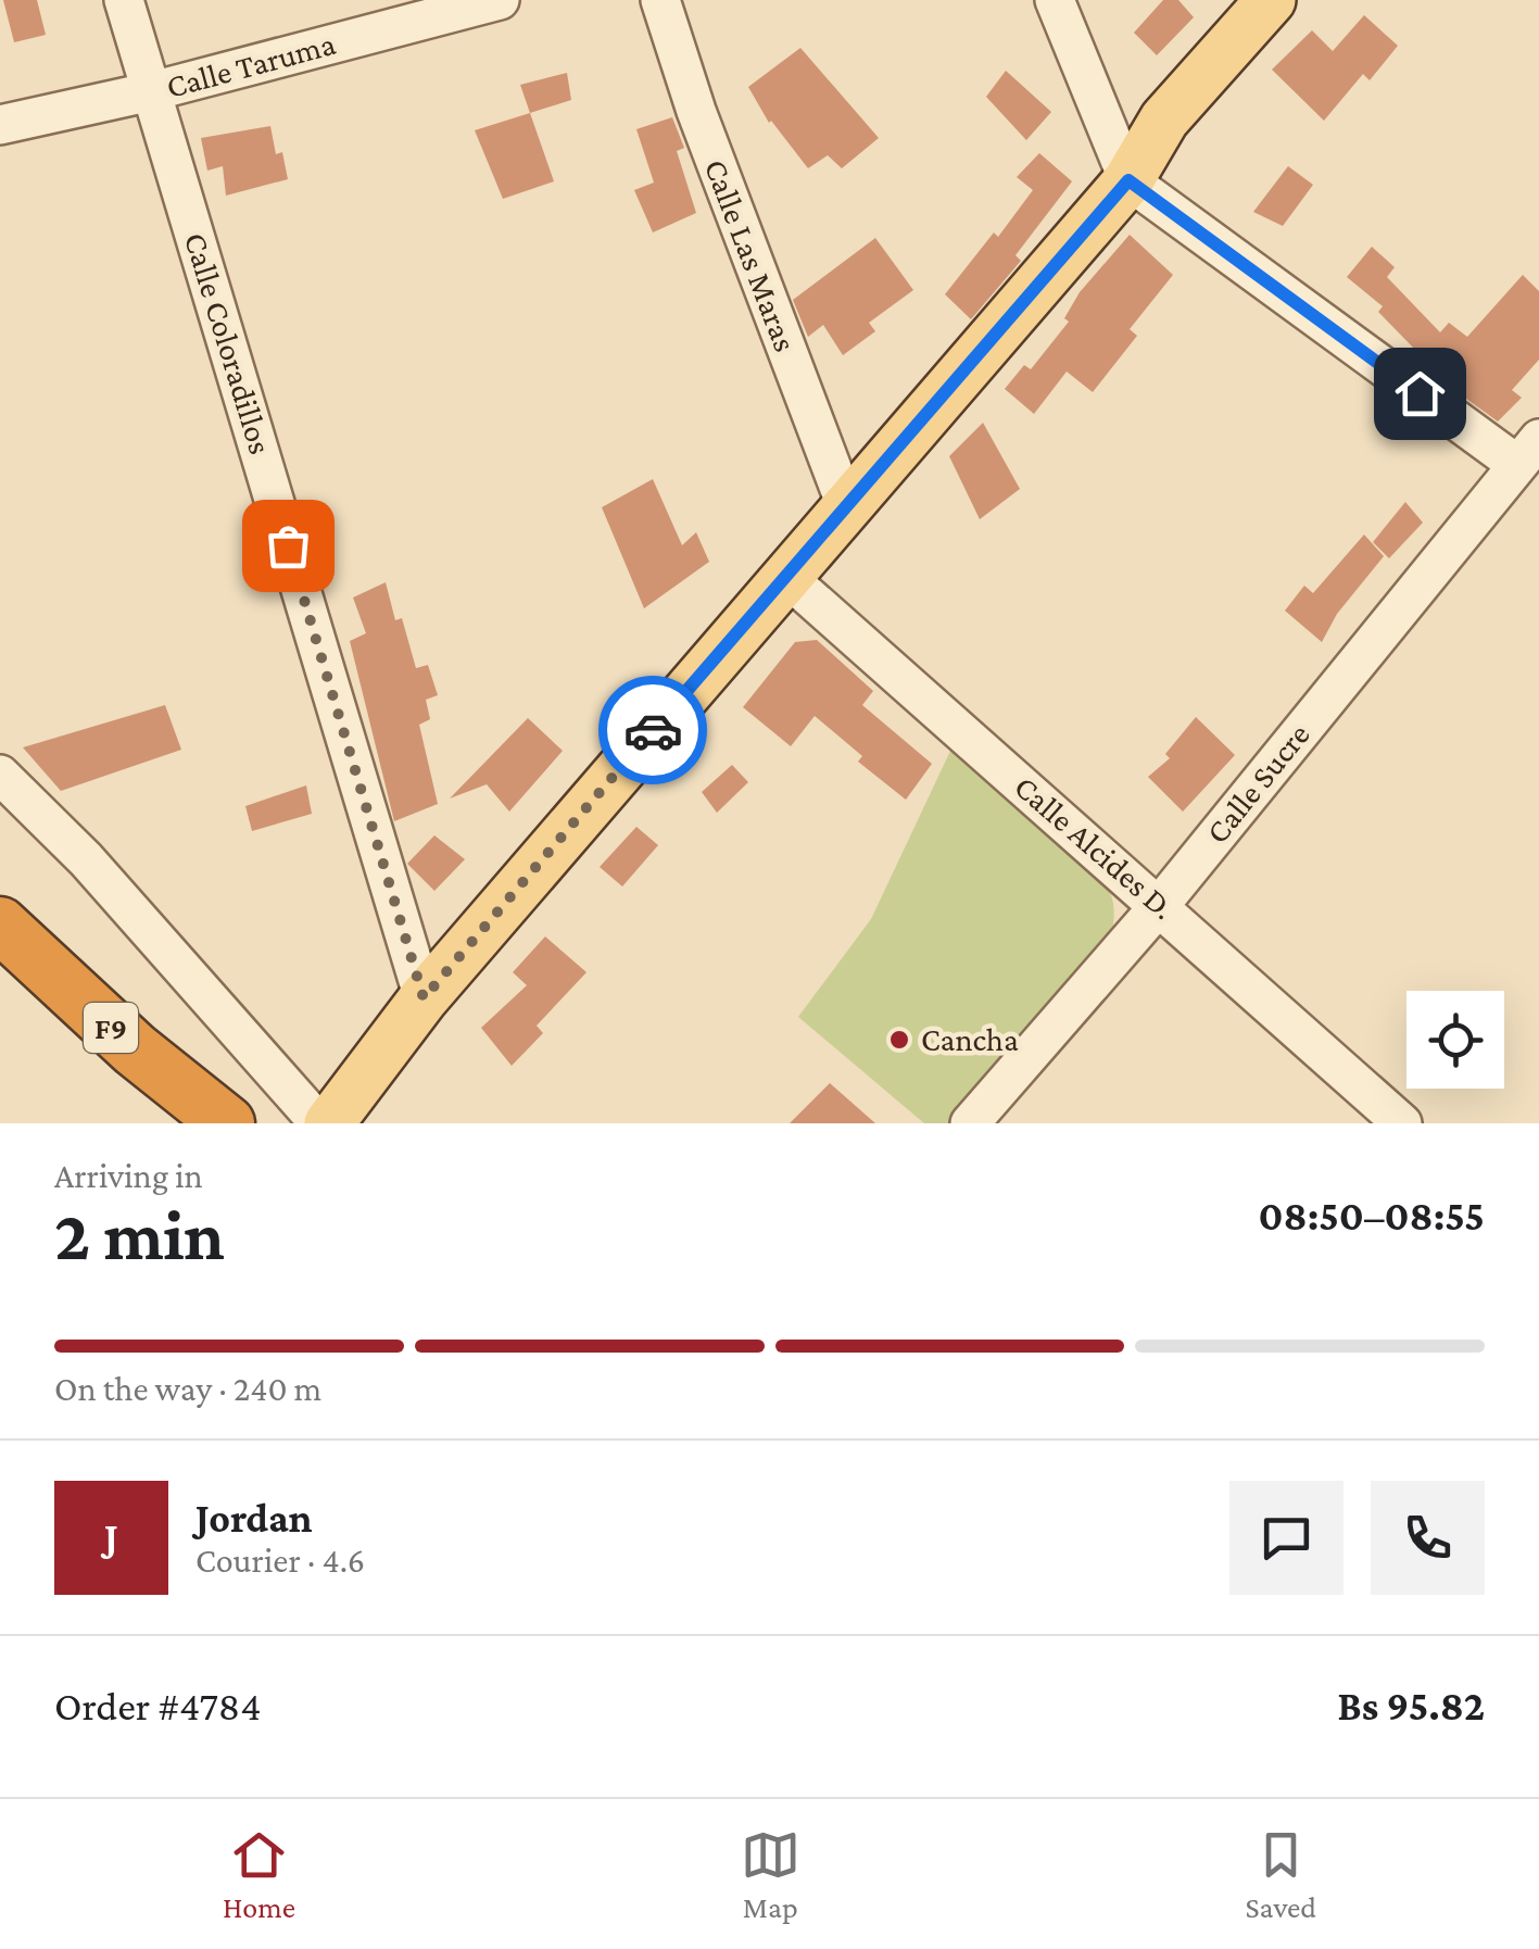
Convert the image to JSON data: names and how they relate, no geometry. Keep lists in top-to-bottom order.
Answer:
{
  "streets": {
    "highway": ["F9"],
    "street": [
      "Calle Taruma",
      "Calle Las Maras",
      "Calle Coloradillos",
      "Calle Sucre",
      "Calle Alcides D."
    ]
  },
  "crossings": [
    ["Calle Taruma", "Calle Coloradillos"],
    ["Calle Sucre", "Calle Alcides D."]
  ],
  "places": ["Cancha"],
  "page": {
    "heading": ["2 min", "Arriving in", "08:50–08:55"],
    "panel": [
      "Jordan",
      "Courier · 4.6",
      "Order #4784",
      "Bs 95.82"
    ],
    "bar": "On the way · 240 m",
    "round": "J",
    "tabs": ["Home", "Map", "Saved"]
  }
}
